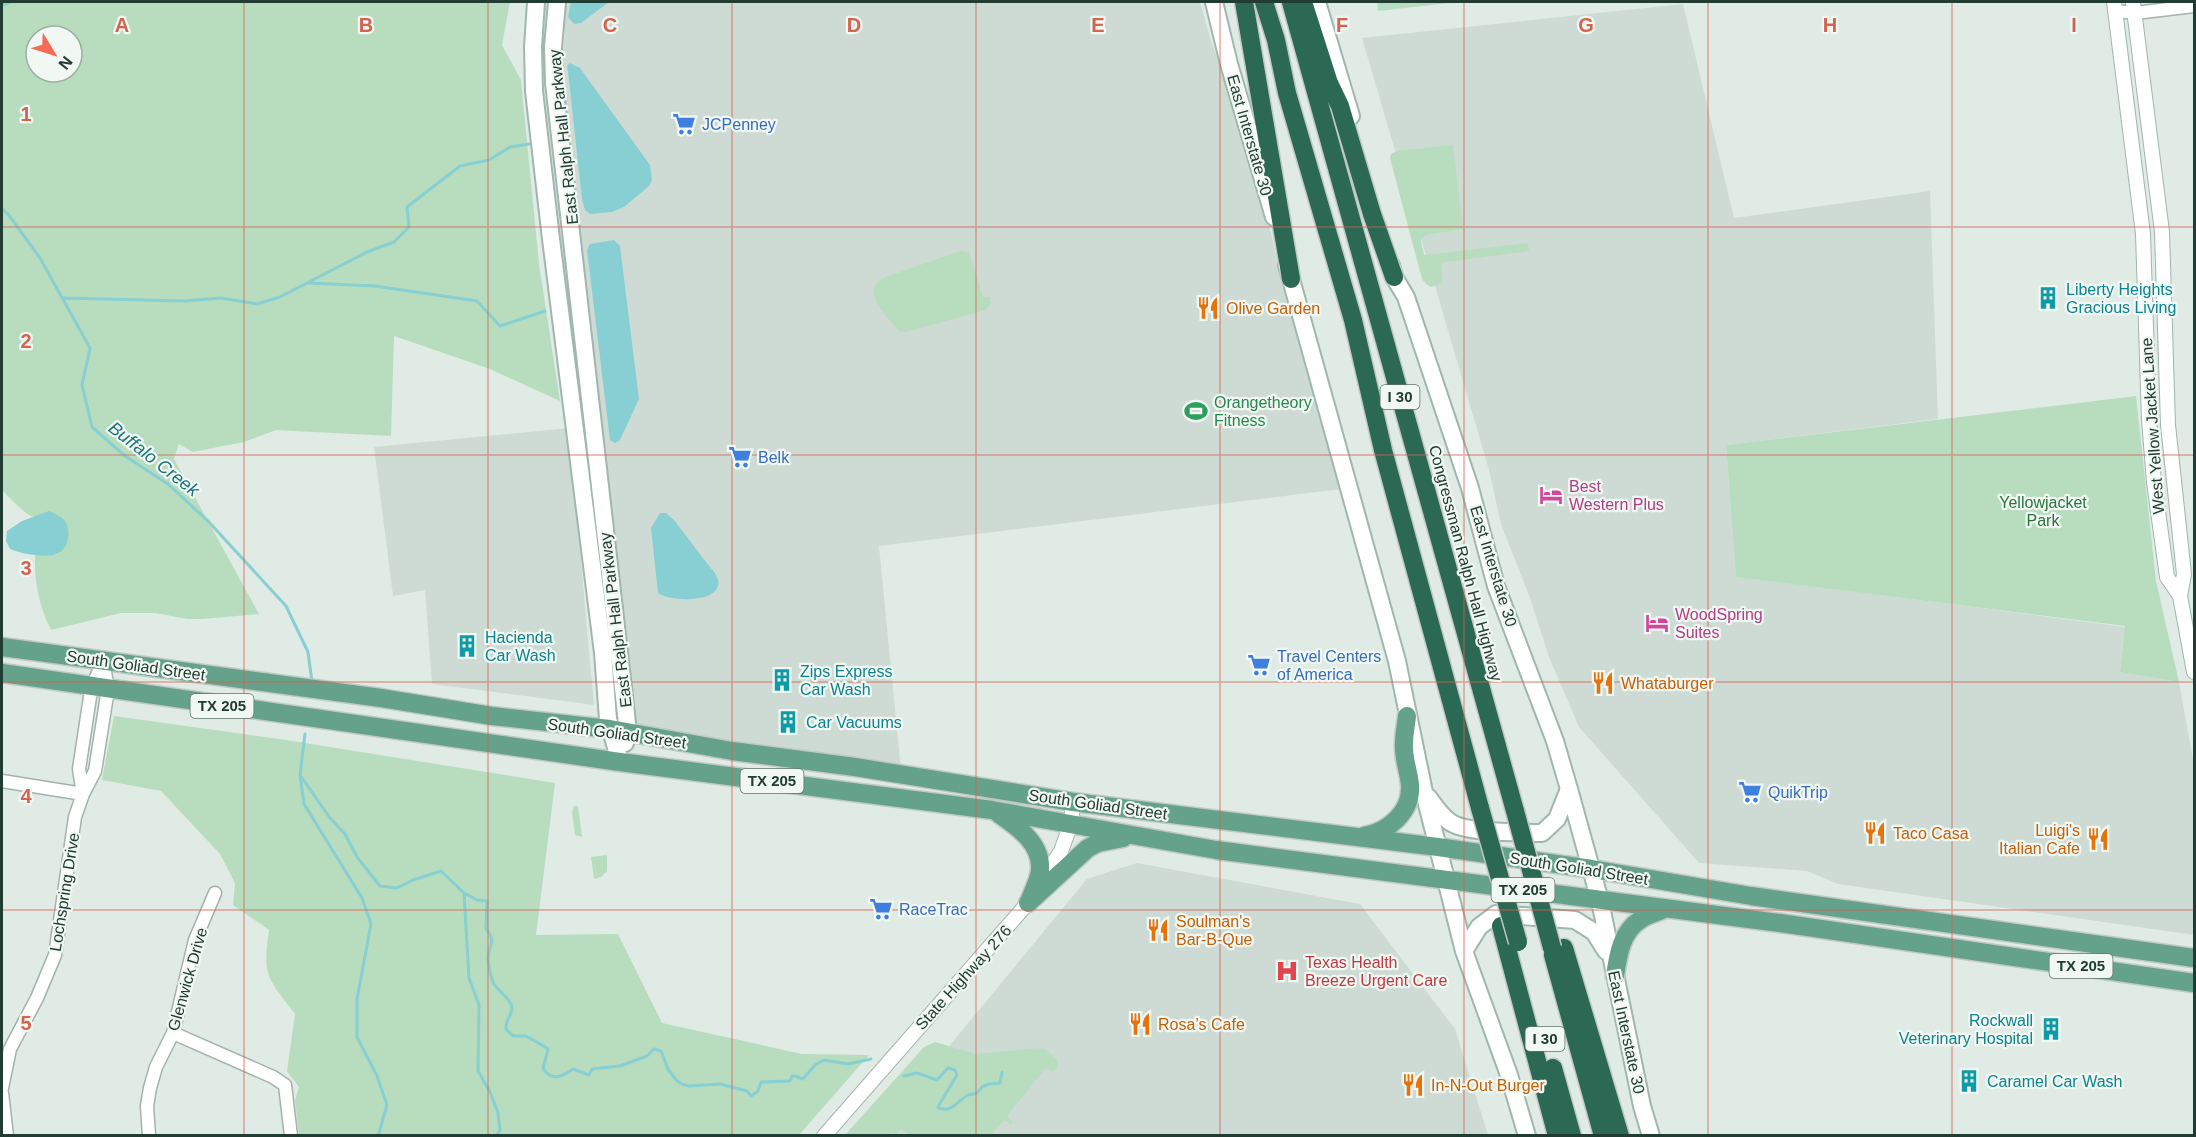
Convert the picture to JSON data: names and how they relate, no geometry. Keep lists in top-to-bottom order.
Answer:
{
  "streets": {
    "highway": ["I 30", "Congressman Ralph Hall Highway"],
    "main road": [
      "East Interstate 30",
      "East Ralph Hall Parkway",
      "South Goliad Street",
      "TX 205"
    ],
    "street": [
      "West Yellow Jacket Lane",
      "Lochspring Drive",
      "State Highway 276",
      "Glenwick Drive"
    ]
  },
  "crossings": [
    ["East Interstate 30", "South Goliad Street"],
    ["East Ralph Hall Parkway", "South Goliad Street"],
    ["South Goliad Street", "Lochspring Drive"],
    ["South Goliad Street", "State Highway 276"]
  ],
  "water": ["Buffalo Creek"],
  "parks": ["Yellowjacket Park"],
  "places": {
    "supermarket": [
      "JCPenney",
      "Belk",
      "Travel Centers of America",
      "QuikTrip",
      "RaceTrac"
    ],
    "building": [
      "Liberty Heights Gracious Living",
      "Hacienda Car Wash",
      "Zips Express Car Wash",
      "Car Vacuums",
      "Rockwall Veterinary Hospital",
      "Caramel Car Wash"
    ],
    "restaurant": [
      "Olive Garden",
      "Whataburger",
      "Taco Casa",
      "Luigi's Italian Cafe",
      "Soulman's Bar-B-Que",
      "Rosa’s Cafe",
      "In-N-Out Burger"
    ],
    "sports": ["Orangetheory Fitness"],
    "hotel": ["Best Western Plus", "WoodSpring Suites"],
    "hospital": ["Texas Health Breeze Urgent Care"]
  },
  "north": "bottom right",
  "grid": {
    "columns": [
      "A",
      "B",
      "C",
      "D",
      "E",
      "F",
      "G",
      "H",
      "I"
    ],
    "rows": [
      "1",
      "2",
      "3",
      "4",
      "5"
    ]
  }
}
